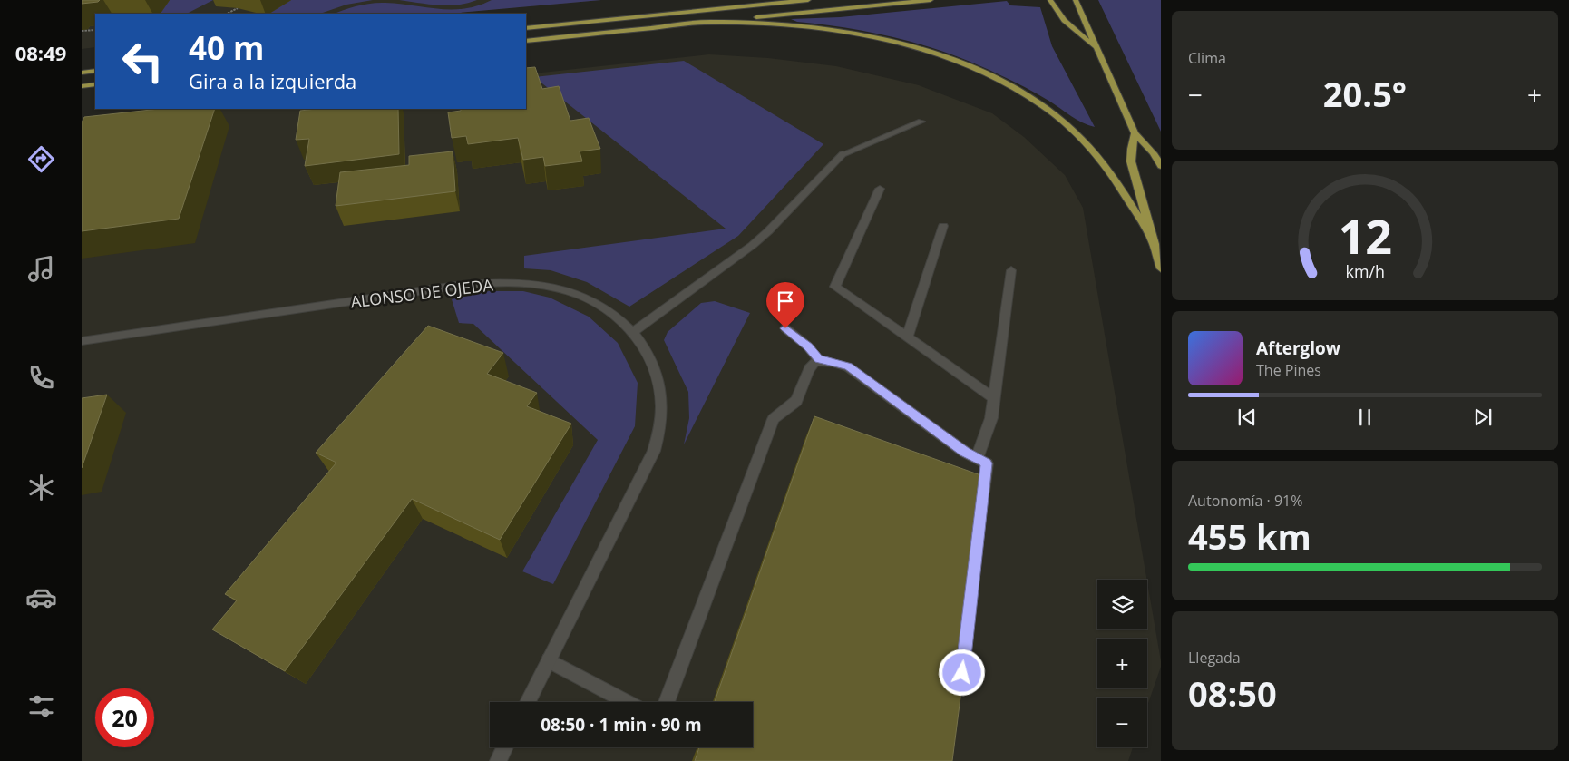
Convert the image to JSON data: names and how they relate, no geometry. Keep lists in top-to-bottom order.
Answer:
{
  "streets": {
    "street": ["ALONSO DE OJEDA"]
  },
  "page": {
    "tabs": "08:49",
    "tile": [
      "Clima",
      ["Autonomía · 91%", "455 km"],
      ["Llegada", "08:50"]
    ],
    "turn": ["40 m", "Gira a la izquierda"],
    "heat": ["−", "20.5°", "+"],
    "song": ["Afterglow", "The Pines"],
    "map_buttons": ["+", "−"],
    "limit": "20",
    "trip": "08:50 · 1 min · 90 m",
    "gauge": ["12", "km/h"]
  }
}
